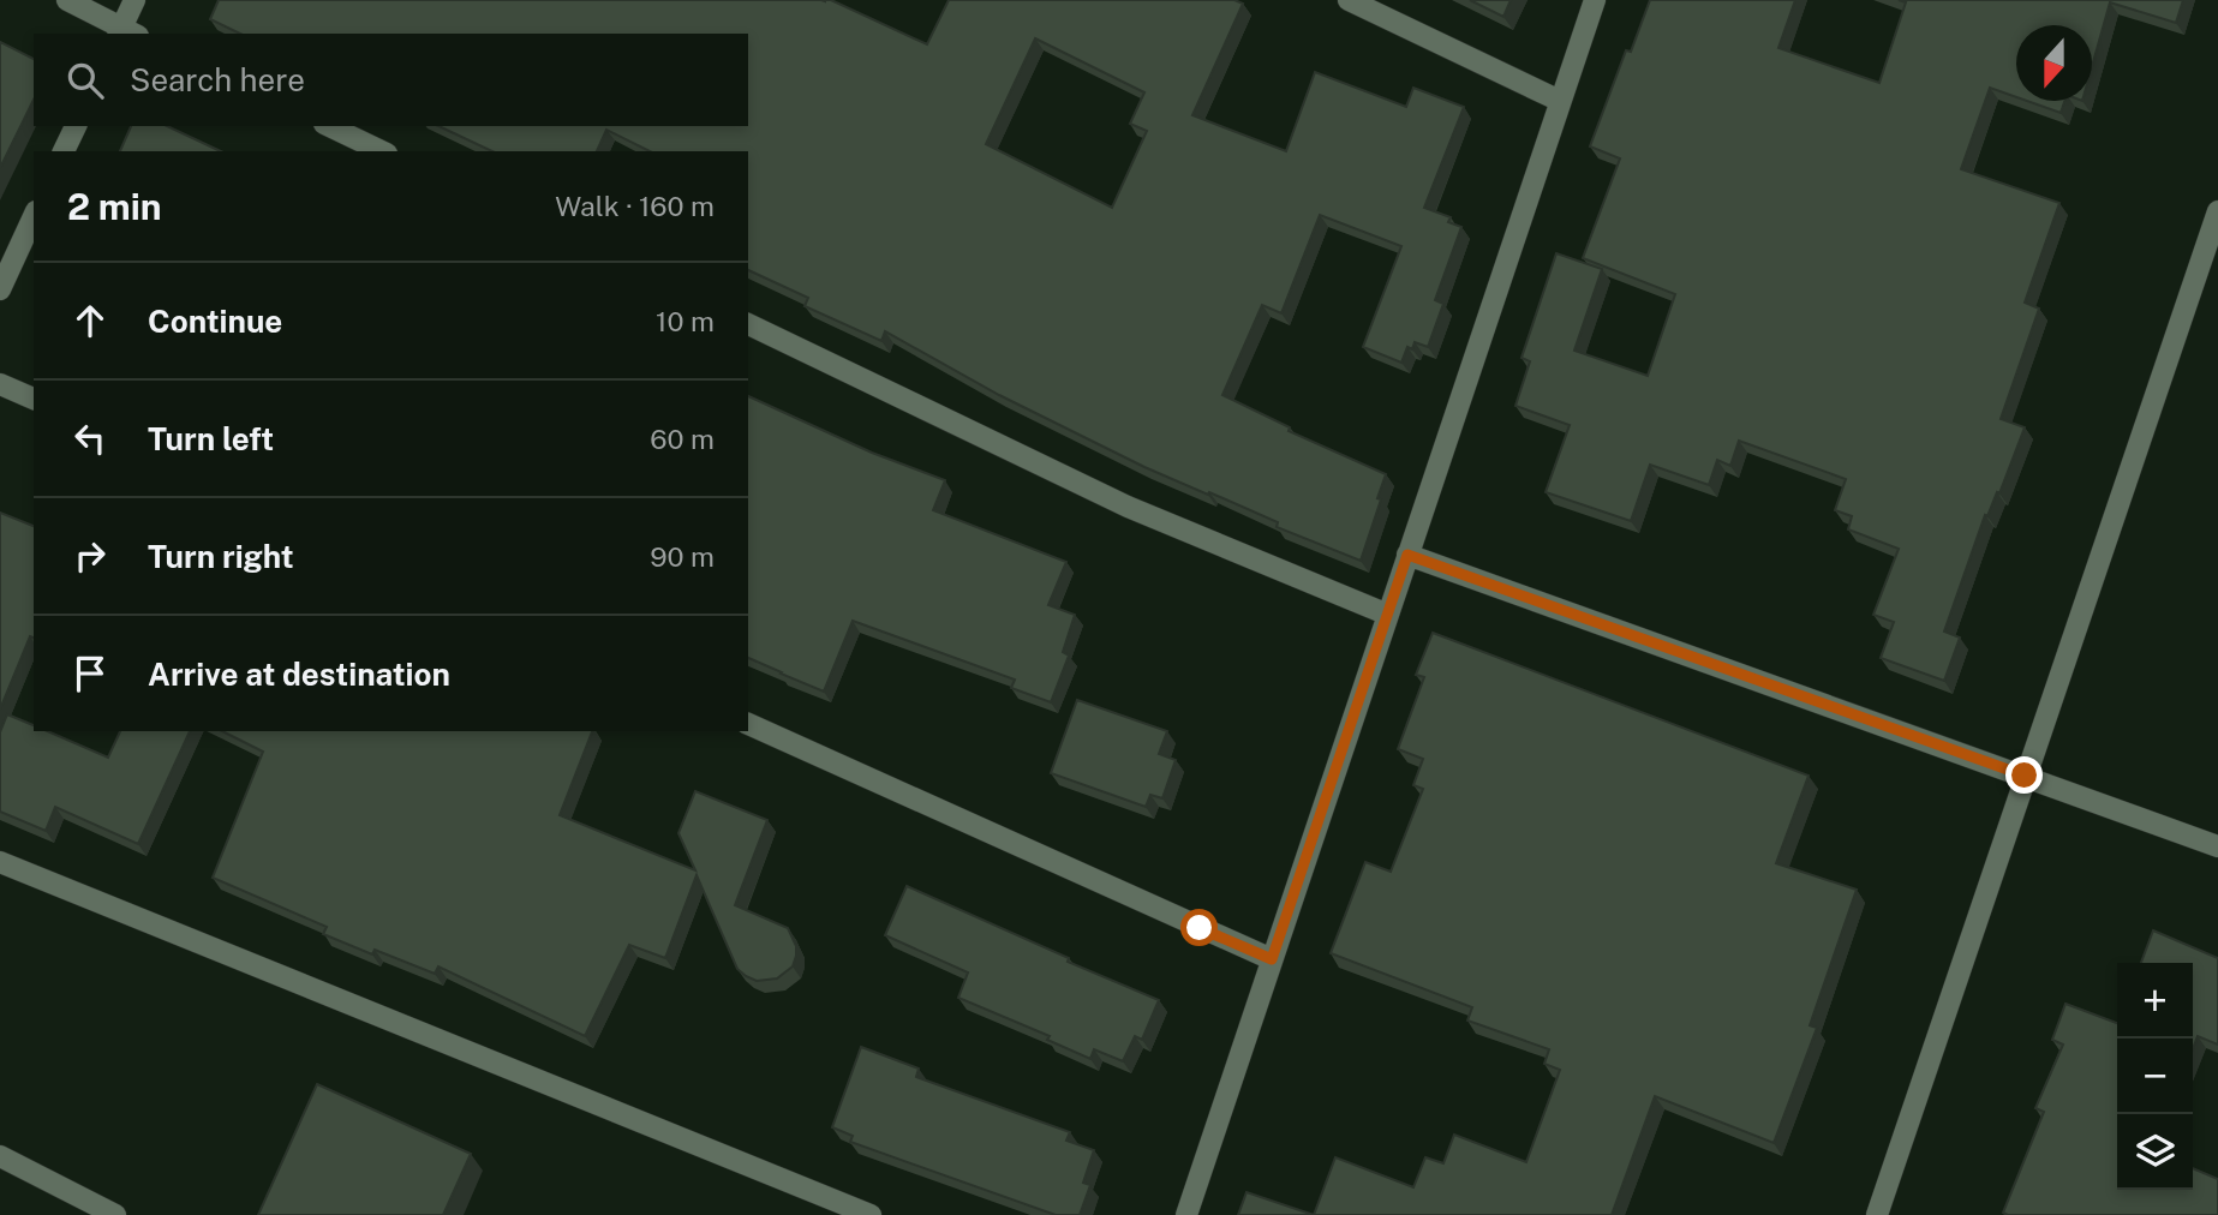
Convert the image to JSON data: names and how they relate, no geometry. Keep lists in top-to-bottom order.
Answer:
{
  "north": "bottom",
  "page": {
    "search": "Search here",
    "heading": ["2 min", "Walk · 160 m"],
    "list": [
      ["Continue", "10 m"],
      ["Turn left", "60 m"],
      ["Turn right", "90 m"],
      "Arrive at destination"
    ],
    "map_buttons": ["+", "−"]
  }
}
